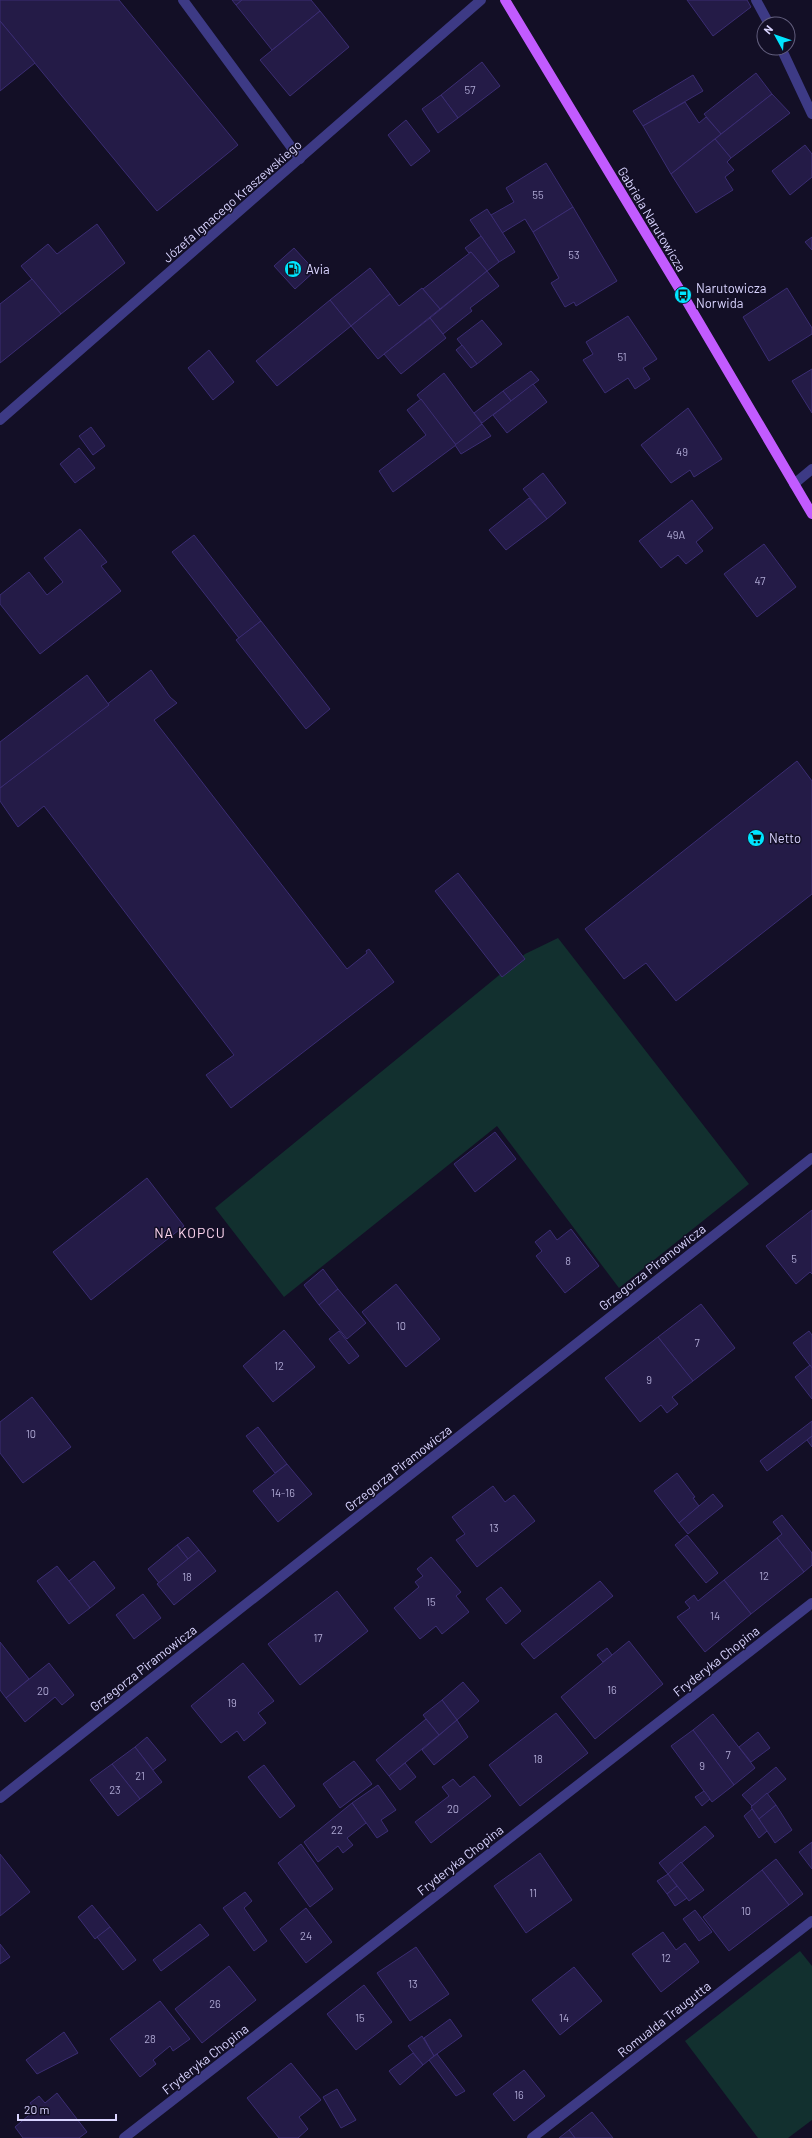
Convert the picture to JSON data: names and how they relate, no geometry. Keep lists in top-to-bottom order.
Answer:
{
  "streets": {
    "main road": ["Gabriela Narutowicza"],
    "street": [
      "Józefa Ignacego Kraszewskiego",
      "Grzegorza Piramowicza",
      "Fryderyka Chopina",
      "Romualda Traugutta"
    ]
  },
  "districts": ["NA KOPCU"],
  "places": {
    "fuel station": ["Avia"],
    "bus stop": ["Narutowicza Norwida"],
    "supermarket": ["Netto"]
  },
  "house_numbers": [
    "57",
    "55",
    "53",
    "51",
    "49",
    "49A",
    "47",
    "5",
    "8",
    "10",
    "7",
    "12",
    "9",
    "10",
    "14-16",
    "13",
    "12",
    "18",
    "15",
    "14",
    "17",
    "16",
    "20",
    "19",
    "7",
    "18",
    "9",
    "21",
    "23",
    "20",
    "22",
    "11",
    "10",
    "24",
    "12",
    "13",
    "26",
    "15",
    "14",
    "28",
    "16"
  ],
  "scale_bar": "20 m",
  "north": "top left"
}
